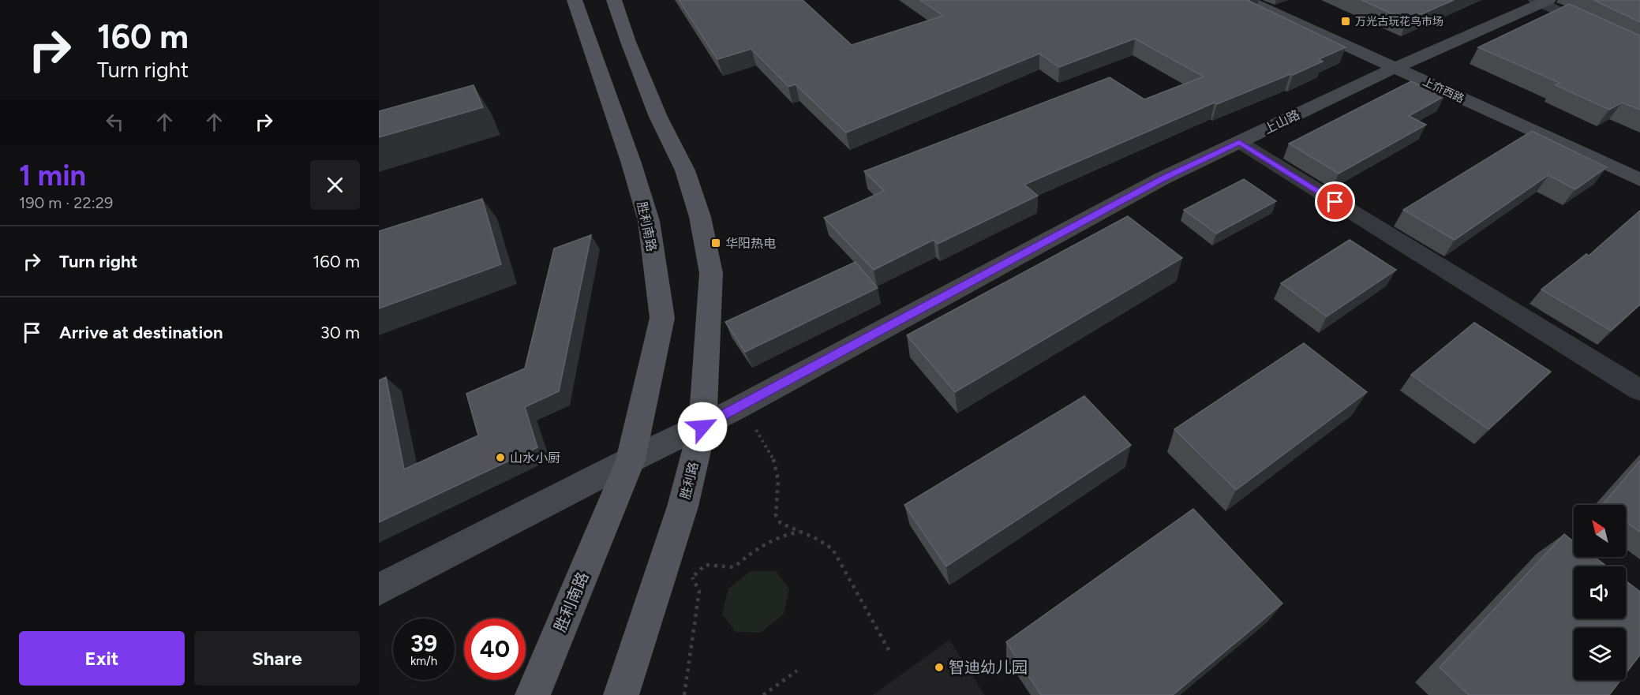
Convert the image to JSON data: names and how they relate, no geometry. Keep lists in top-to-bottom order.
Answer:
{
  "streets": {
    "main road": ["胜利南路", "胜利路"],
    "street": ["上夼西路", "上山路"]
  },
  "crossings": [
    ["上夼西路", "上山路"],
    ["上山路", "胜利南路"],
    ["上山路", "胜利路"]
  ],
  "places": {
    "transit": ["万光古玩花鸟市场", "华阳热电"],
    "other": ["山水小厨", "智迪幼儿园"]
  },
  "north": "top left",
  "page": {
    "turn": ["160 m", "Turn right"],
    "heading": ["1 min", "190 m · 22:29"],
    "list": [
      {
        "name": "Turn right",
        "value": "160 m"
      },
      {
        "name": "Arrive at destination",
        "value": "30 m"
      }
    ],
    "speed": "39 km/h",
    "limit": "40",
    "buttons": ["Exit", "Share"]
  }
}
